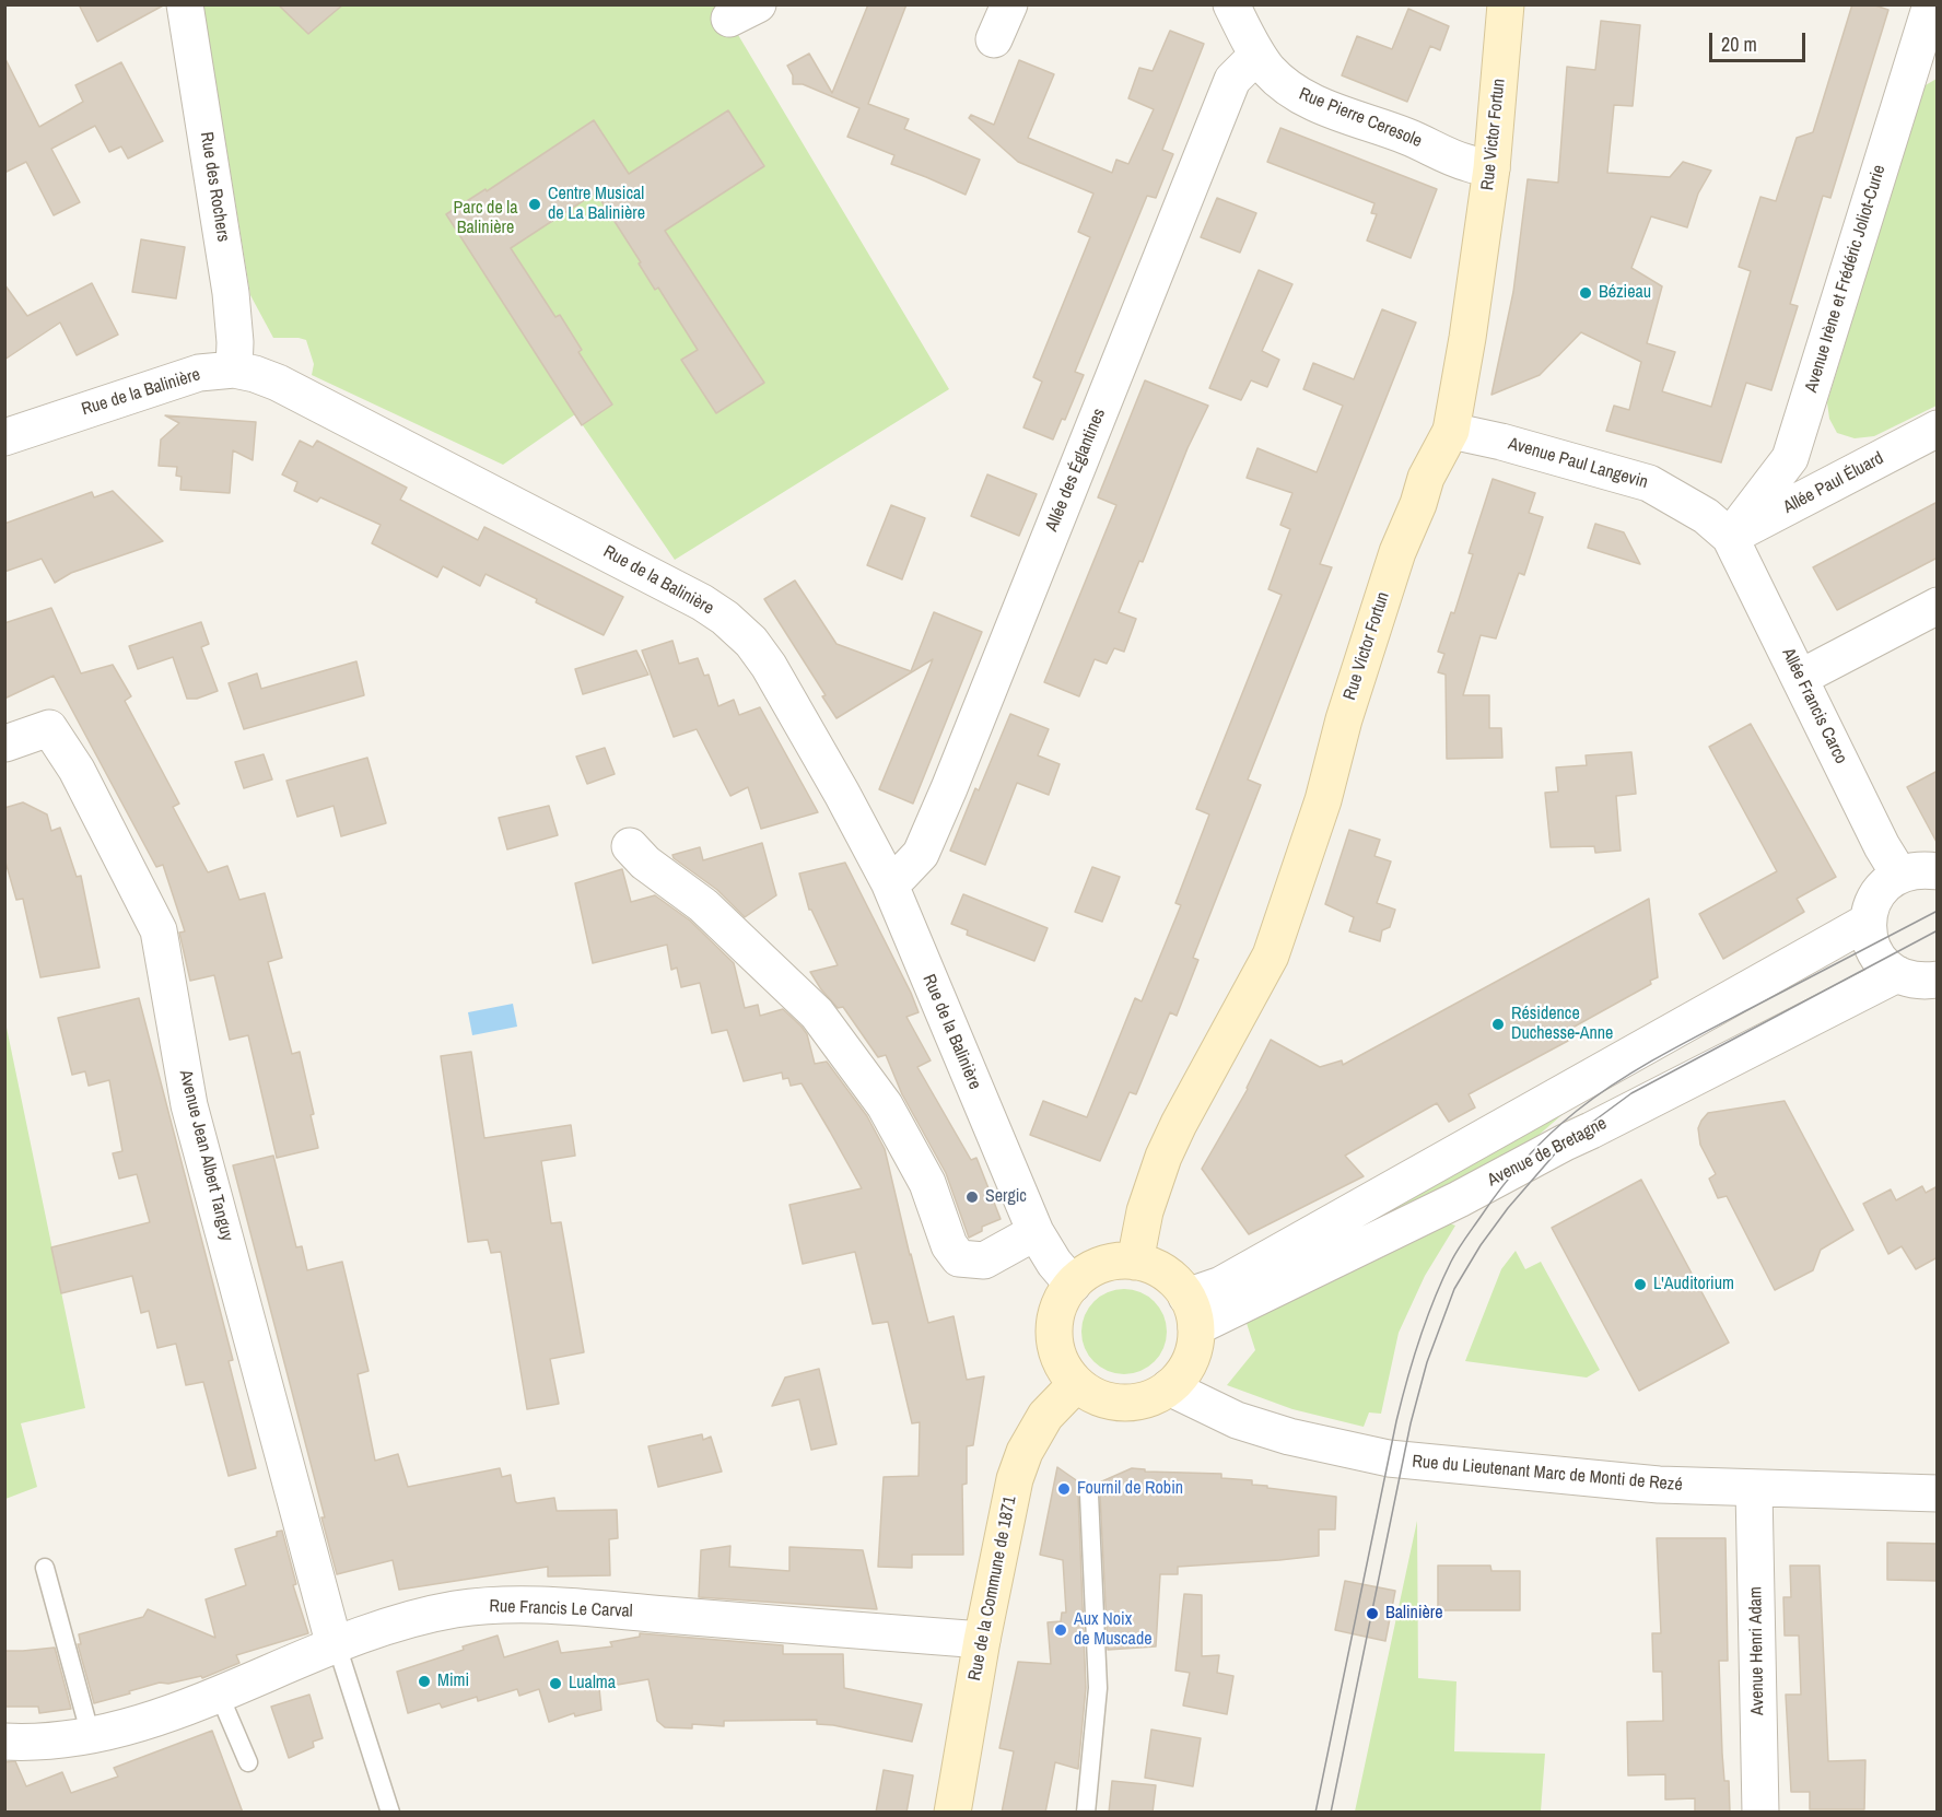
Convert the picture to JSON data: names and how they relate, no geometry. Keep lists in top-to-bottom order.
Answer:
{
  "streets": {
    "street": [
      "Rue Pierre Ceresole",
      "Rue Victor Fortun",
      "Rue des Rochers",
      "Avenue Irène et Frédéric Joliot-Curie",
      "Rue de la Balinière",
      "Avenue Paul Langevin",
      "Allée des Églantines",
      "Allée Paul Éluard",
      "Allée Francis Carco",
      "Avenue de Bretagne",
      "Avenue Jean Albert Tanguy",
      "Rue du Lieutenant Marc de Monti de Rezé",
      "Rue de la Commune de 1871",
      "Rue Francis Le Carval",
      "Avenue Henri Adam"
    ]
  },
  "crossings": [
    ["Rue Pierre Ceresole", "Rue Victor Fortun"],
    ["Rue Pierre Ceresole", "Allée des Églantines"],
    ["Rue Victor Fortun", "Rue de la Balinière"],
    ["Rue Victor Fortun", "Avenue Paul Langevin"],
    ["Rue Victor Fortun", "Avenue de Bretagne"],
    ["Rue Victor Fortun", "Rue du Lieutenant Marc de Monti de Rezé"],
    ["Rue Victor Fortun", "Rue de la Commune de 1871"],
    ["Rue des Rochers", "Rue de la Balinière"],
    ["Avenue Irène et Frédéric Joliot-Curie", "Avenue Paul Langevin"],
    ["Avenue Irène et Frédéric Joliot-Curie", "Allée Paul Éluard"],
    ["Avenue Irène et Frédéric Joliot-Curie", "Allée Francis Carco"],
    ["Rue de la Balinière", "Allée des Églantines"],
    ["Rue de la Balinière", "Avenue de Bretagne"],
    ["Rue de la Balinière", "Rue du Lieutenant Marc de Monti de Rezé"],
    ["Rue de la Balinière", "Rue de la Commune de 1871"],
    ["Avenue Paul Langevin", "Allée Paul Éluard"],
    ["Avenue Paul Langevin", "Allée Francis Carco"],
    ["Allée Paul Éluard", "Allée Francis Carco"],
    ["Avenue de Bretagne", "Rue du Lieutenant Marc de Monti de Rezé"],
    ["Avenue de Bretagne", "Rue de la Commune de 1871"],
    ["Avenue Jean Albert Tanguy", "Rue Francis Le Carval"],
    ["Rue du Lieutenant Marc de Monti de Rezé", "Rue de la Commune de 1871"],
    ["Rue du Lieutenant Marc de Monti de Rezé", "Avenue Henri Adam"],
    ["Rue de la Commune de 1871", "Rue Francis Le Carval"]
  ],
  "parks": ["Parc de la Balinière"],
  "places": [
    "Centre Musical de La Balinière",
    "Bézieau",
    "Résidence Duchesse-Anne",
    "Sergic",
    "L'Auditorium",
    "Fournil de Robin",
    "Balinière",
    "Aux Noix de Muscade",
    "Mimi",
    "Lualma"
  ],
  "scale_bar": "20 m"
}
